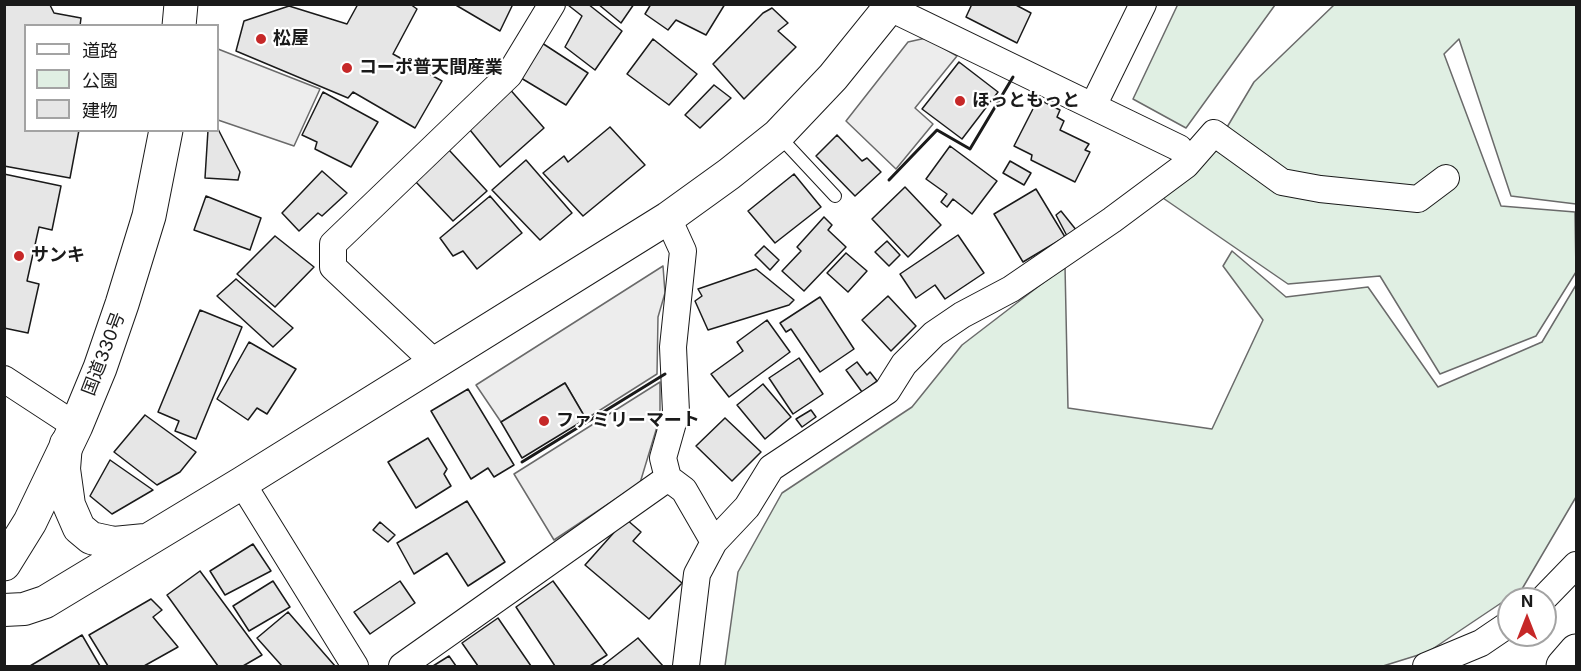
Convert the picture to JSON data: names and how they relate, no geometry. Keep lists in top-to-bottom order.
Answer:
{
  "streets": {
    "highway": ["国道330号"]
  },
  "places": [
    "松屋",
    "コーポ普天間産業",
    "ほっともっと",
    "サンキ",
    "ファミリーマート"
  ],
  "legend": ["道路", "公園", "建物"],
  "north": "top"
}
